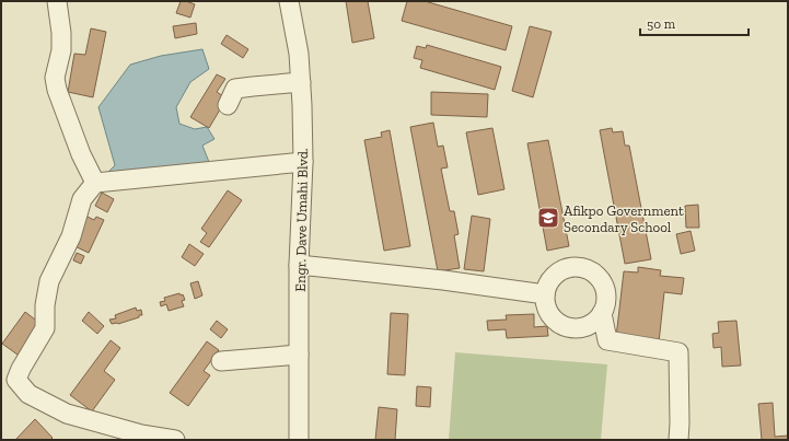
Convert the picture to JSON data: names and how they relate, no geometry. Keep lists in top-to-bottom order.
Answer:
{
  "streets": {
    "street": ["Engr. Dave Umahi Blvd."]
  },
  "places": {
    "school or university": ["Afikpo Government Secondary School"]
  },
  "scale_bar": "50 m"
}
